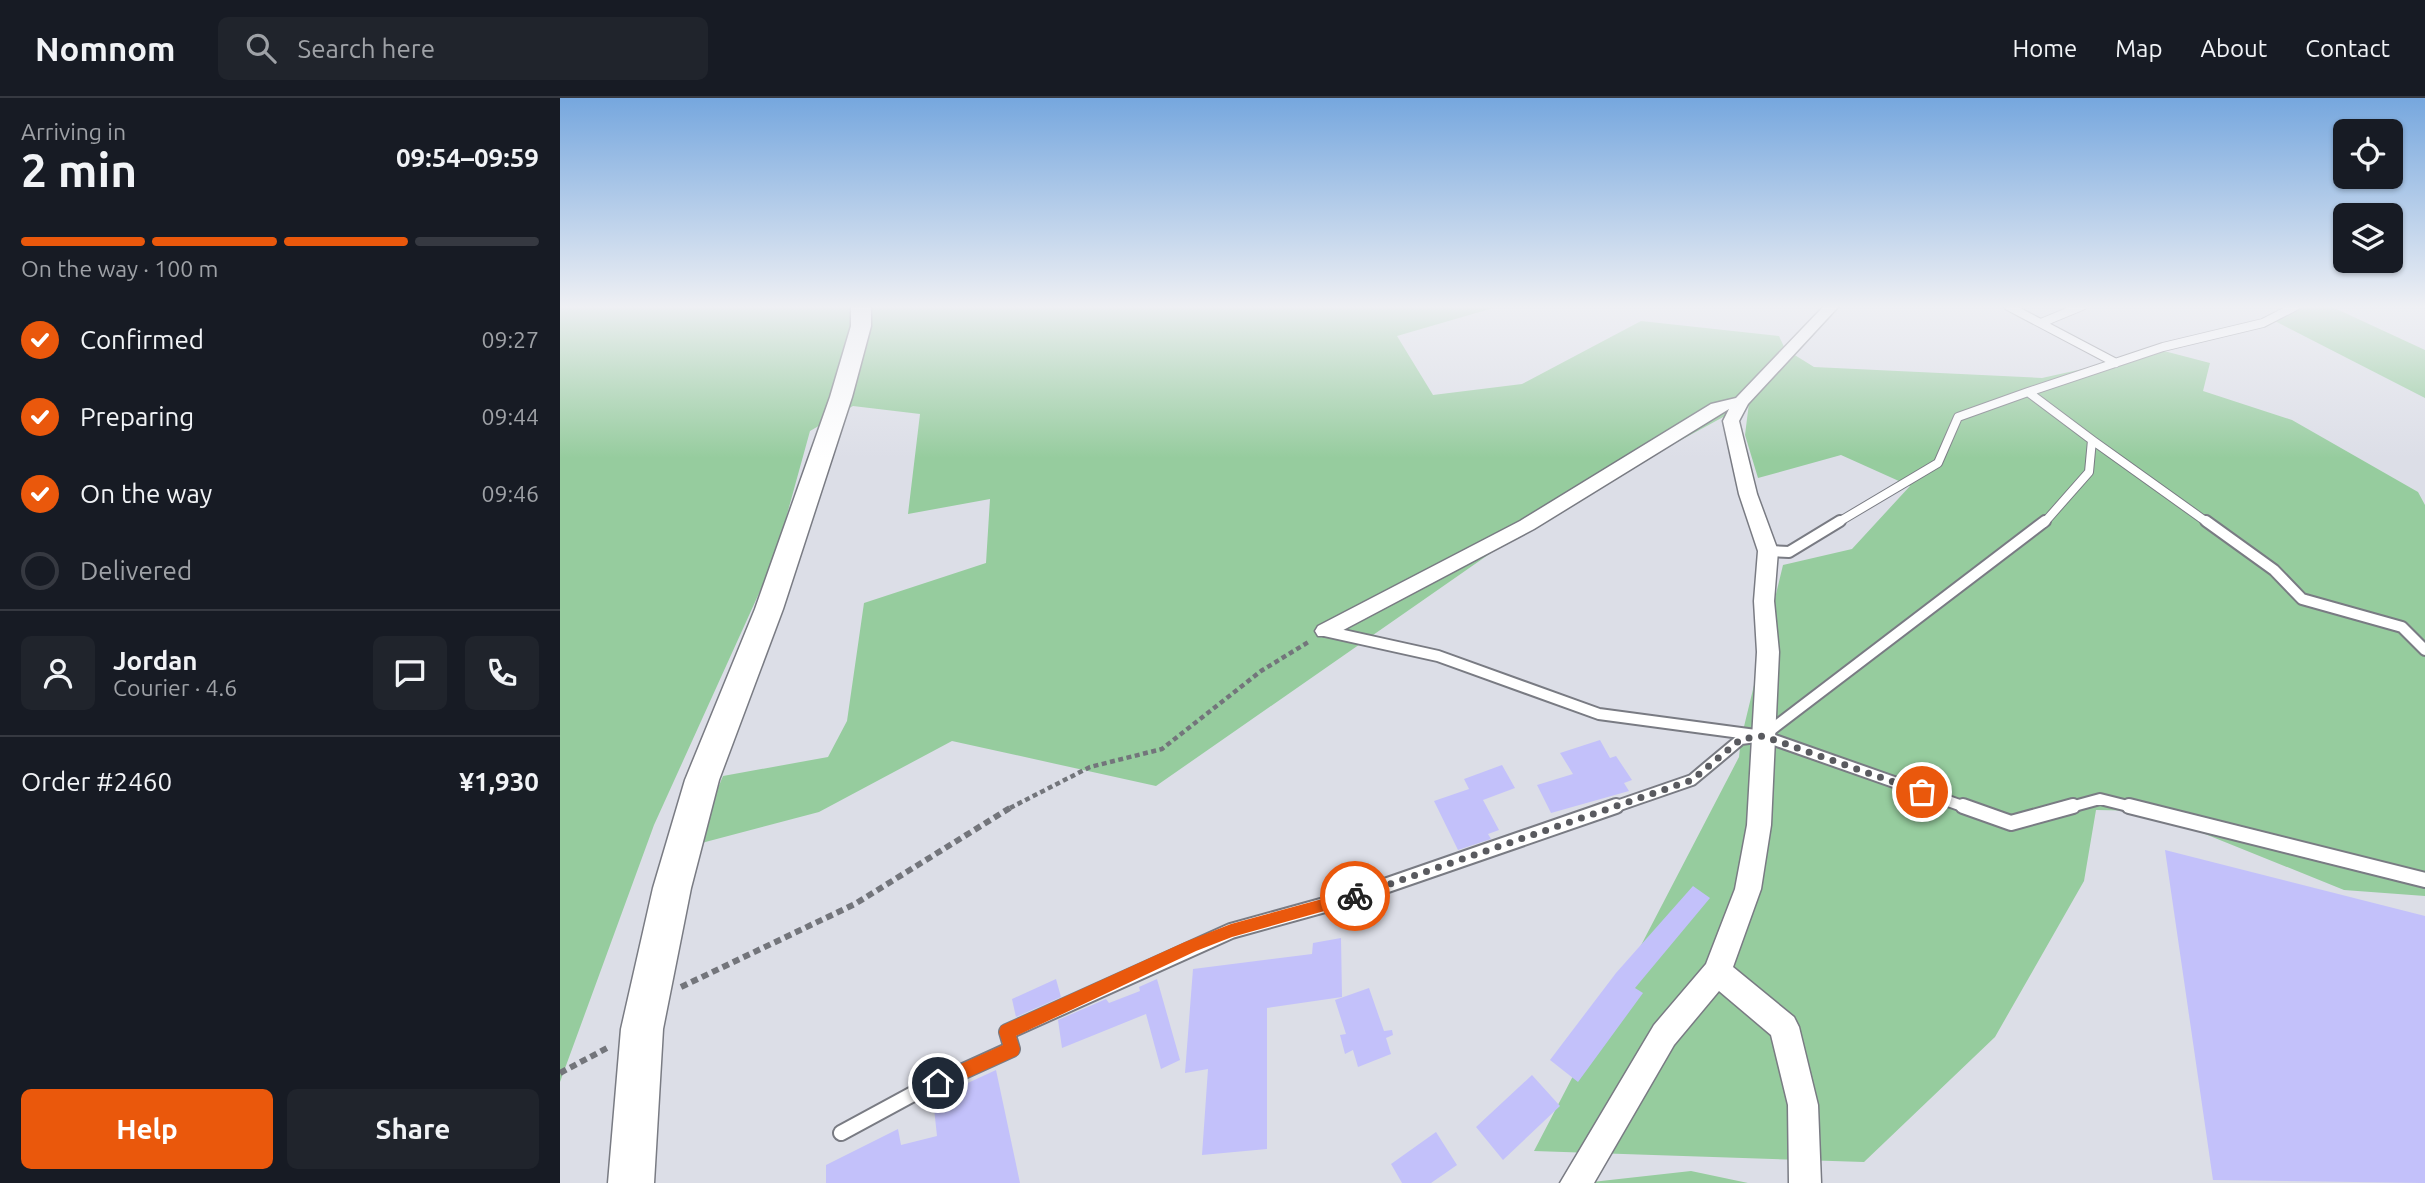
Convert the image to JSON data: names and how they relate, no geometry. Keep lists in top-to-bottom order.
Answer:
{
  "page": {
    "header": "Nomnom",
    "search": "Search here",
    "nav": [
      "Home",
      "Map",
      "About",
      "Contact"
    ],
    "heading": ["2 min", "Arriving in", "09:54–09:59"],
    "panel": [
      "Jordan",
      "Courier · 4.6",
      "Order #2460",
      "¥1,930"
    ],
    "bar": "On the way · 100 m",
    "list": [
      ["Confirmed", "09:27"],
      ["Preparing", "09:44"],
      ["On the way", "09:46"],
      "Delivered"
    ],
    "buttons": ["Help", "Share"]
  }
}
